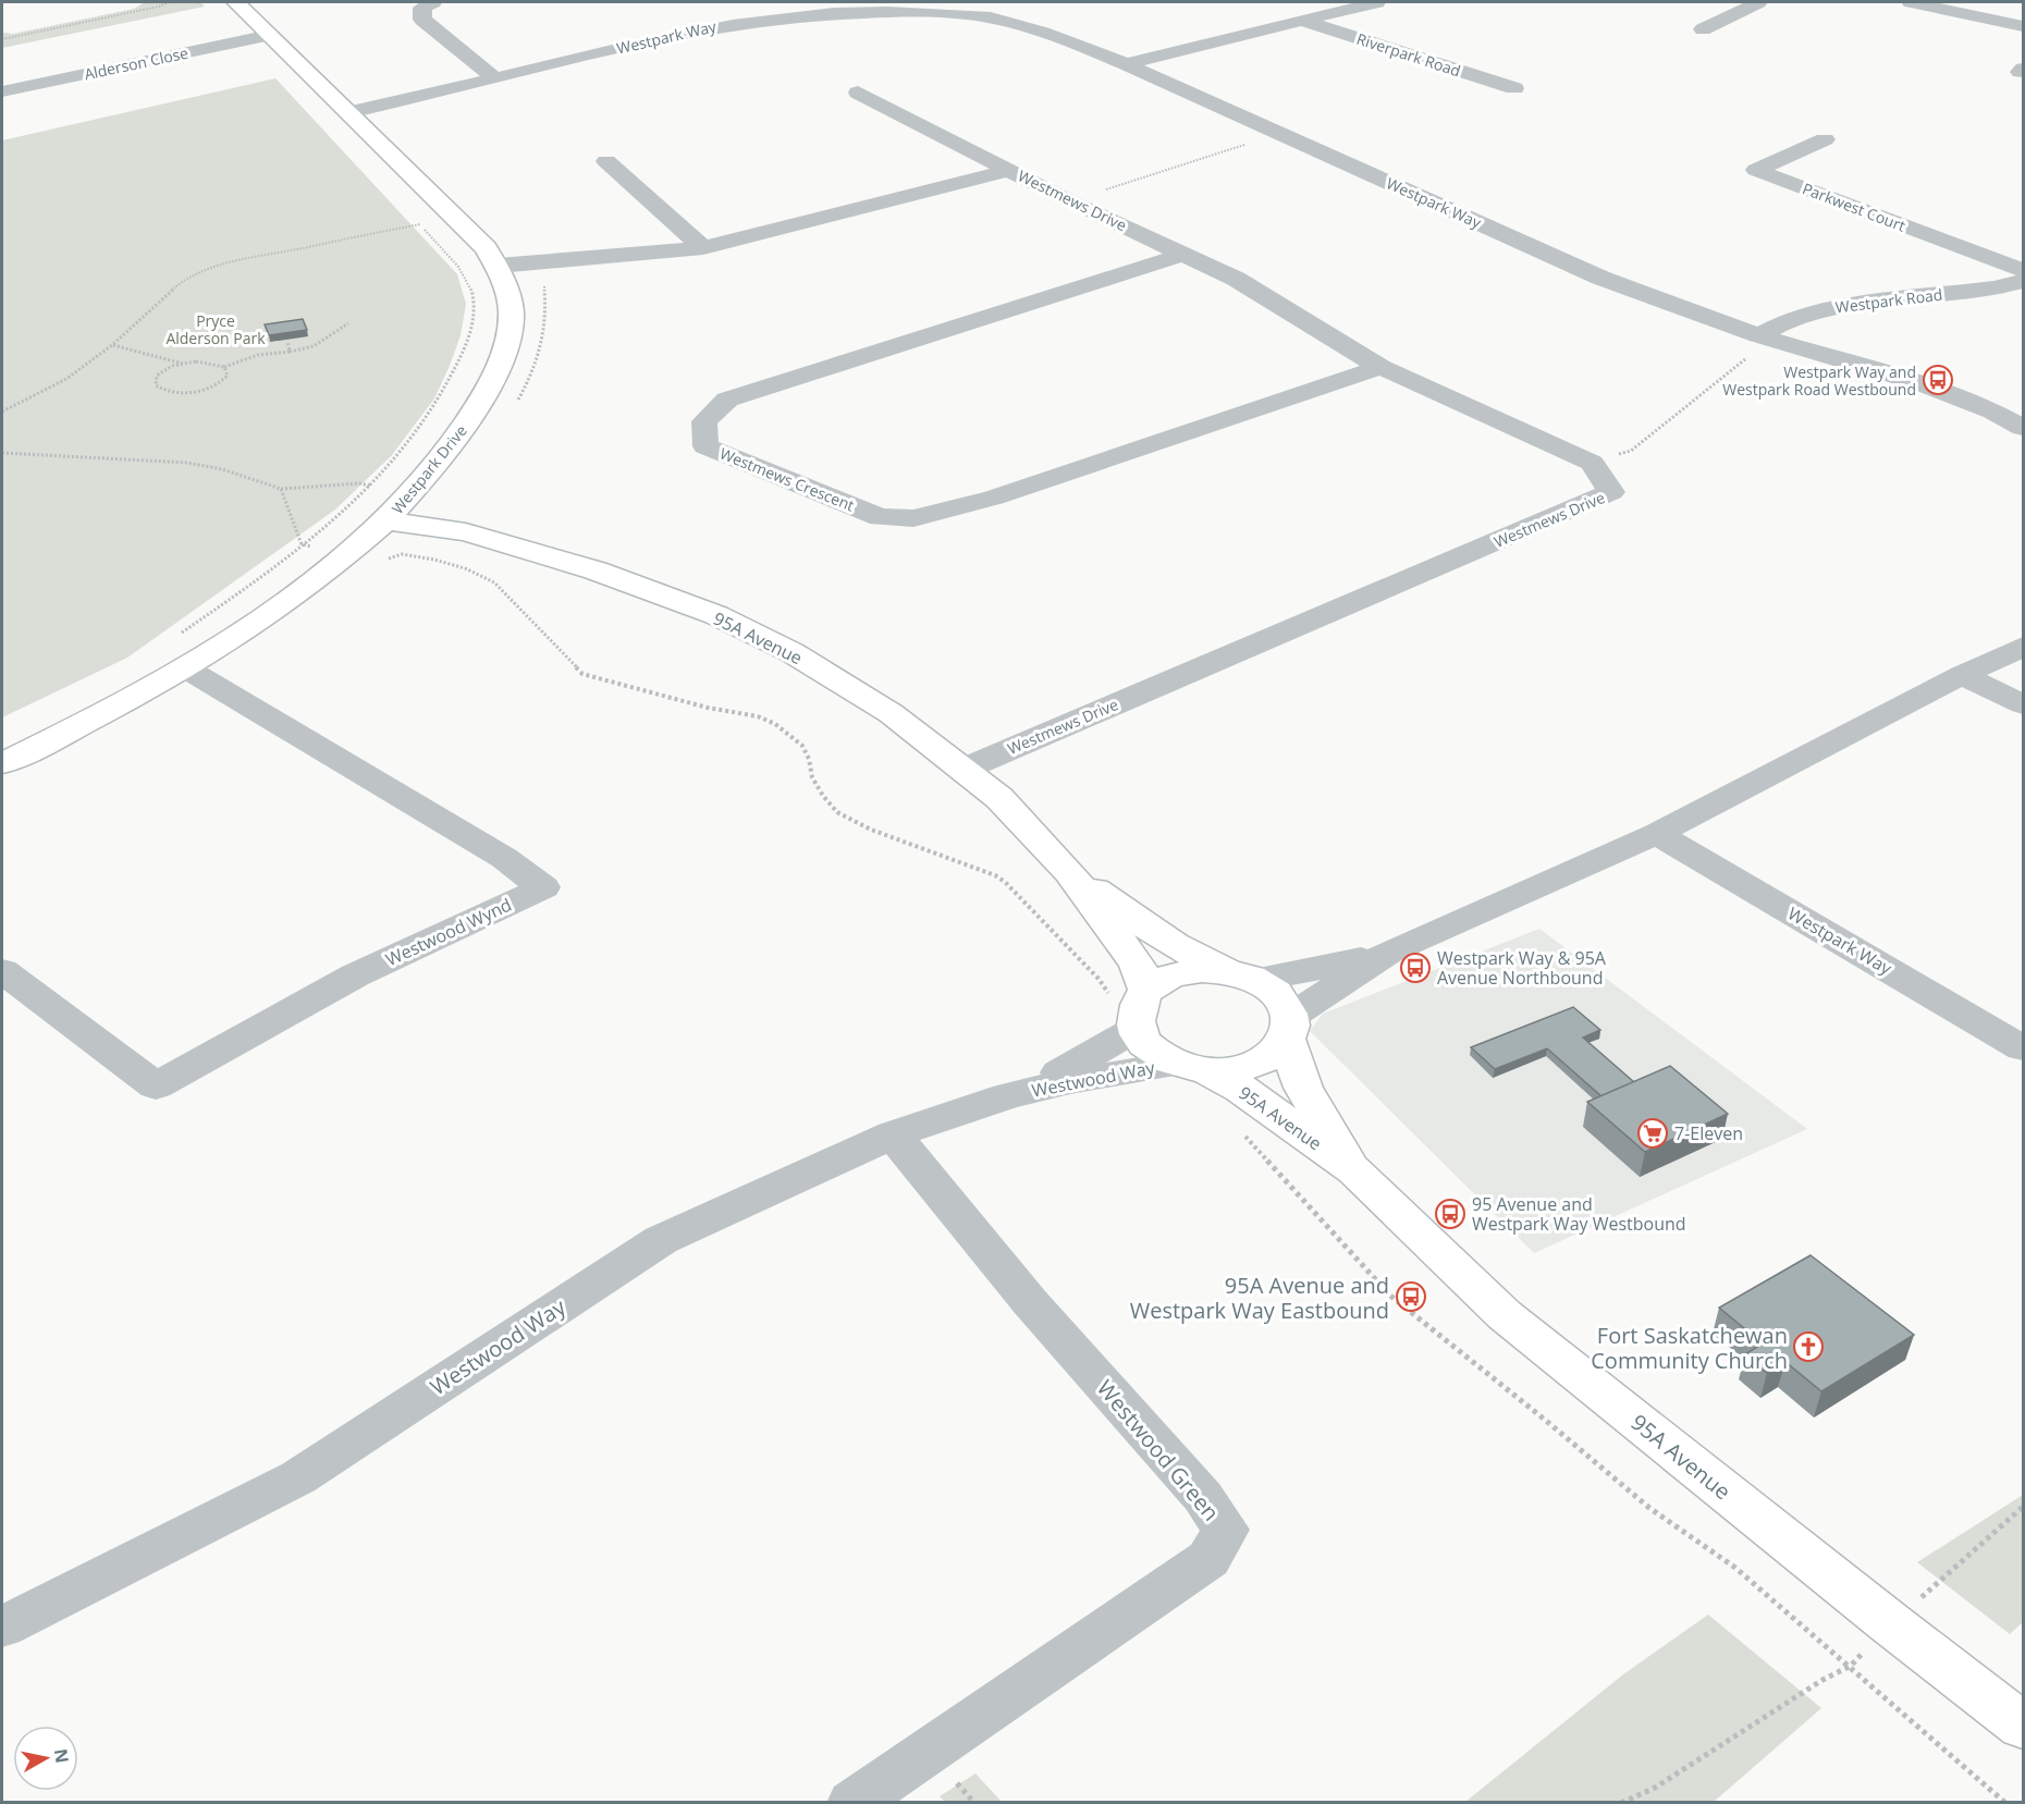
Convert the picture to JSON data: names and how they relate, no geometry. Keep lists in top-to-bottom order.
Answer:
{
  "streets": {
    "street": [
      "Westpark Way",
      "Riverpark Road",
      "Alderson Close",
      "Westmews Drive",
      "Parkwest Court",
      "Westpark Road",
      "Westpark Drive",
      "Westmews Crescent",
      "95A Avenue",
      "Westwood Wynd",
      "Westwood Way",
      "Westwood Green"
    ]
  },
  "crossings": [
    ["Westpark Way", "Riverpark Road"],
    ["Westpark Way", "Westpark Road"],
    ["Westpark Way", "Westpark Drive"],
    ["Alderson Close", "Westpark Drive"],
    ["Westmews Drive", "Westpark Drive"],
    ["Westmews Drive", "Westmews Crescent"],
    ["Westmews Drive", "95A Avenue"],
    ["Westpark Drive", "95A Avenue"],
    ["Westpark Drive", "Westwood Wynd"],
    ["95A Avenue", "Westwood Way"],
    ["Westwood Way", "Westwood Green"]
  ],
  "parks": ["Pryce Alderson Park"],
  "places": {
    "bus stop": [
      "Westpark Way and Westpark Road Westbound",
      "Westpark Way & 95A Avenue Northbound",
      "95 Avenue and Westpark Way Westbound",
      "95A Avenue and Westpark Way Eastbound"
    ],
    "supermarket": ["7-Eleven"],
    "church": ["Fort Saskatchewan Community Church"]
  },
  "north": "right"
}
